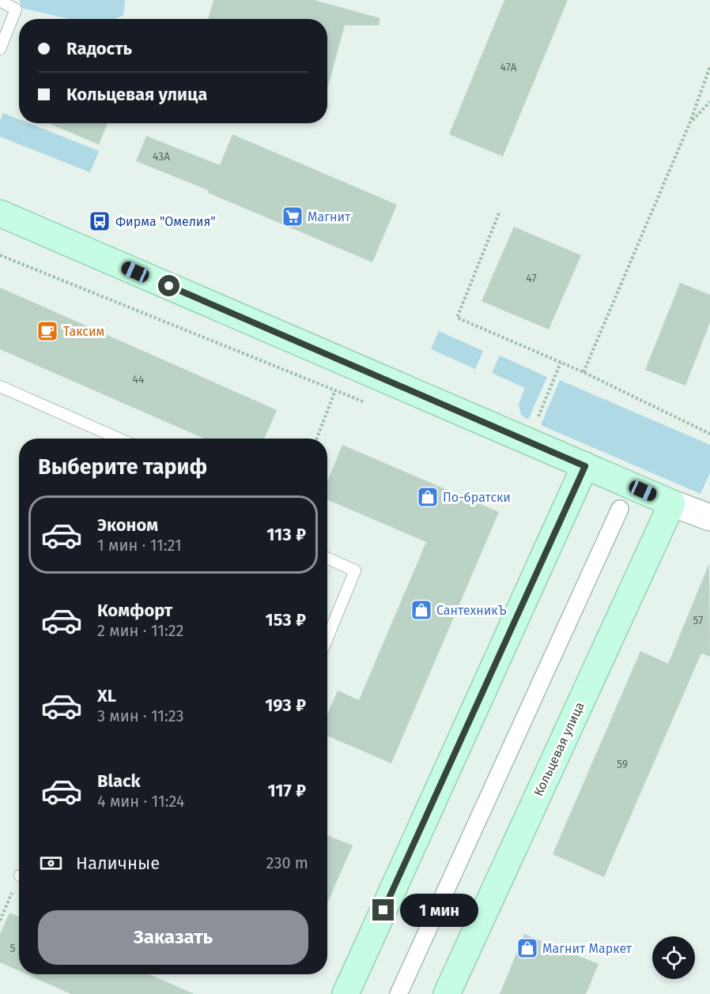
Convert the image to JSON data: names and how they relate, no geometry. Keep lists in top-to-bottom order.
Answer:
{
  "streets": {
    "main road": ["Кольцевая улица"]
  },
  "places": {
    "supermarket": ["Магнит"],
    "bus stop": ["Фирма \"Омелия\""],
    "cafe": ["Таксим"],
    "shop": ["По-братски", "СантехникЪ", "Магнит Маркет"]
  },
  "house_numbers": [
    "47А",
    "43А",
    "47",
    "44",
    "57",
    "59",
    "5"
  ],
  "page": {
    "banner": ["Rадость", "Кольцевая улица"],
    "heading": "Выберите тариф",
    "list": [
      {
        "name": "Эконом",
        "note": "1 мин · 11:21",
        "value": "113 ₽"
      },
      {
        "name": "Комфорт",
        "note": "2 мин · 11:22",
        "value": "153 ₽"
      },
      {
        "name": "XL",
        "note": "3 мин · 11:23",
        "value": "193 ₽"
      },
      {
        "name": "Black",
        "note": "4 мин · 11:24",
        "value": "117 ₽"
      }
    ],
    "pay": ["Наличные", "230 m"],
    "bubble": "1 мин",
    "buttons": "Заказать"
  }
}
